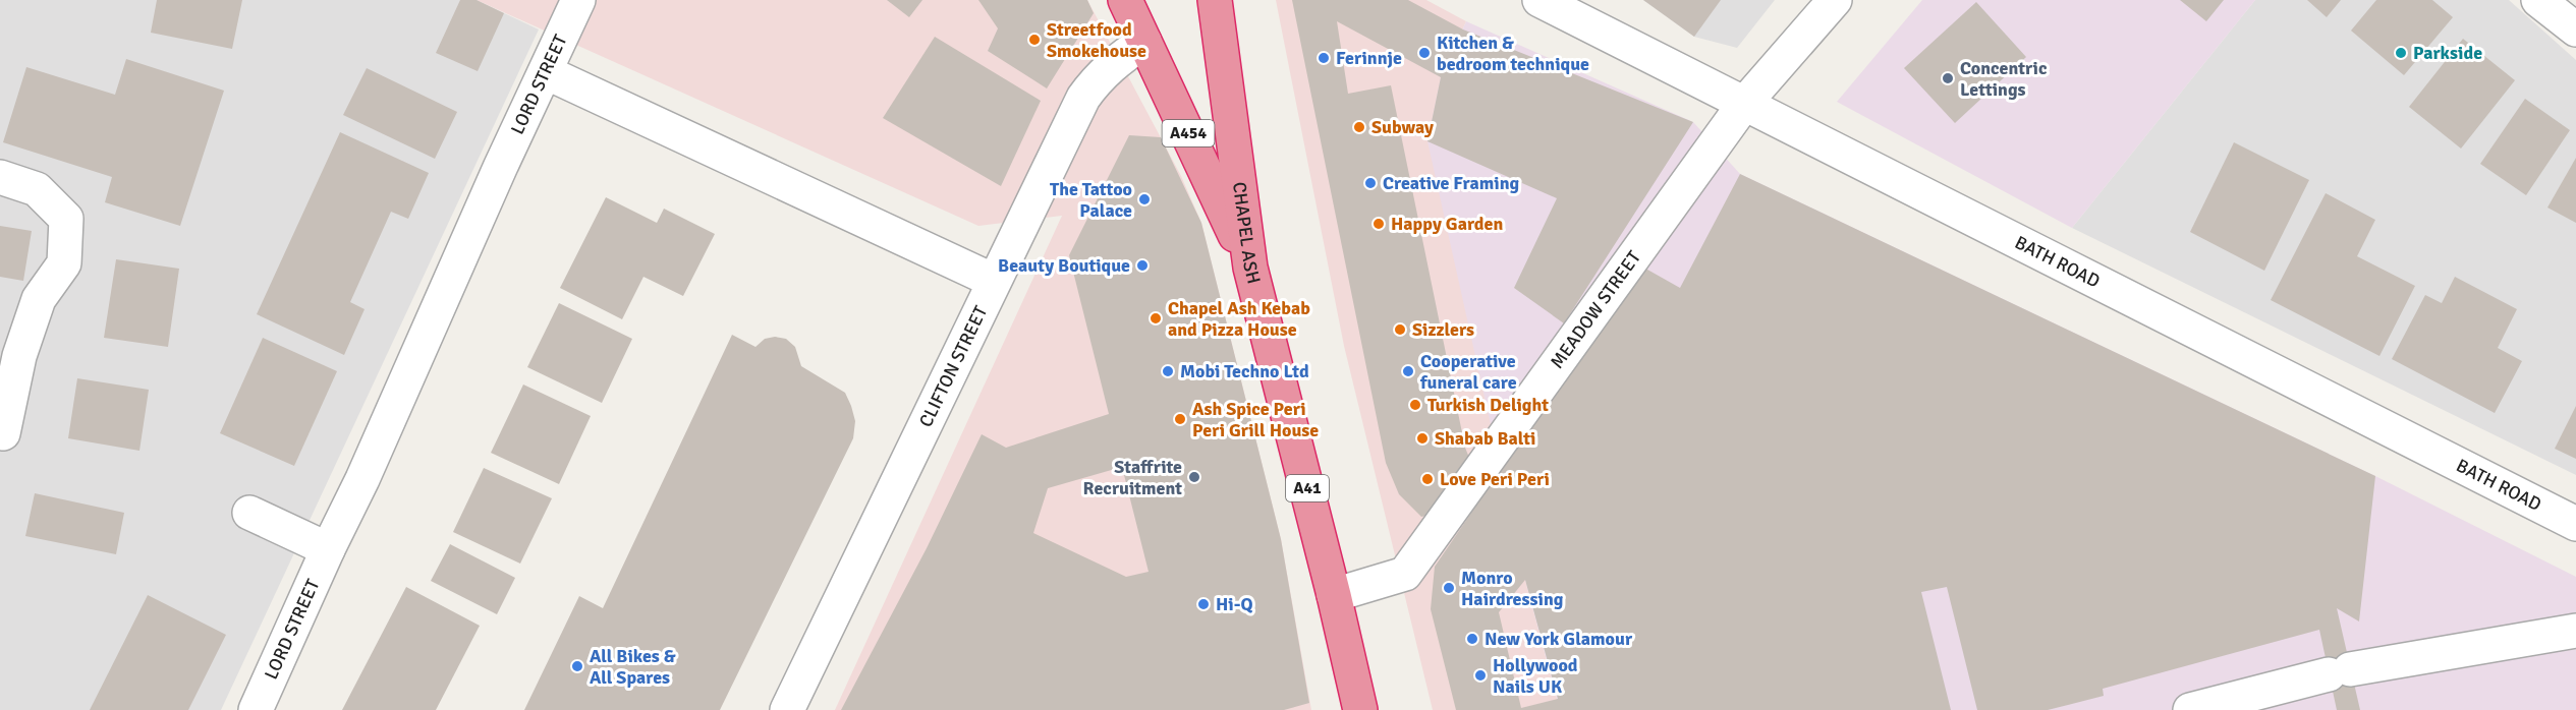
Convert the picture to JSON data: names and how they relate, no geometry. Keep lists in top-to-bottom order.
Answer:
{
  "streets": {
    "highway": ["A454", "CHAPEL ASH", "A41"],
    "street": [
      "LORD STREET",
      "BATH ROAD",
      "MEADOW STREET",
      "CLIFTON STREET"
    ]
  },
  "crossings": [
    ["A454", "CHAPEL ASH"],
    ["A454", "CLIFTON STREET"],
    ["CHAPEL ASH", "MEADOW STREET"],
    ["BATH ROAD", "MEADOW STREET"]
  ],
  "places": [
    "Streetfood Smokehouse",
    "Kitchen & bedroom technique",
    "Parkside",
    "Ferinnje",
    "Concentric Lettings",
    "Subway",
    "Creative Framing",
    "The Tattoo Palace",
    "Happy Garden",
    "Beauty Boutique",
    "Chapel Ash Kebab and Pizza House",
    "Sizzlers",
    "Mobi Techno Ltd",
    "Cooperative funeral care",
    "Turkish Delight",
    "Ash Spice Peri Peri Grill House",
    "Shabab Balti",
    "Staffrite Recruitment",
    "Love Peri Peri",
    "Monro Hairdressing",
    "Hi-Q",
    "New York Glamour",
    "All Bikes & All Spares",
    "Hollywood Nails UK"
  ]
}
